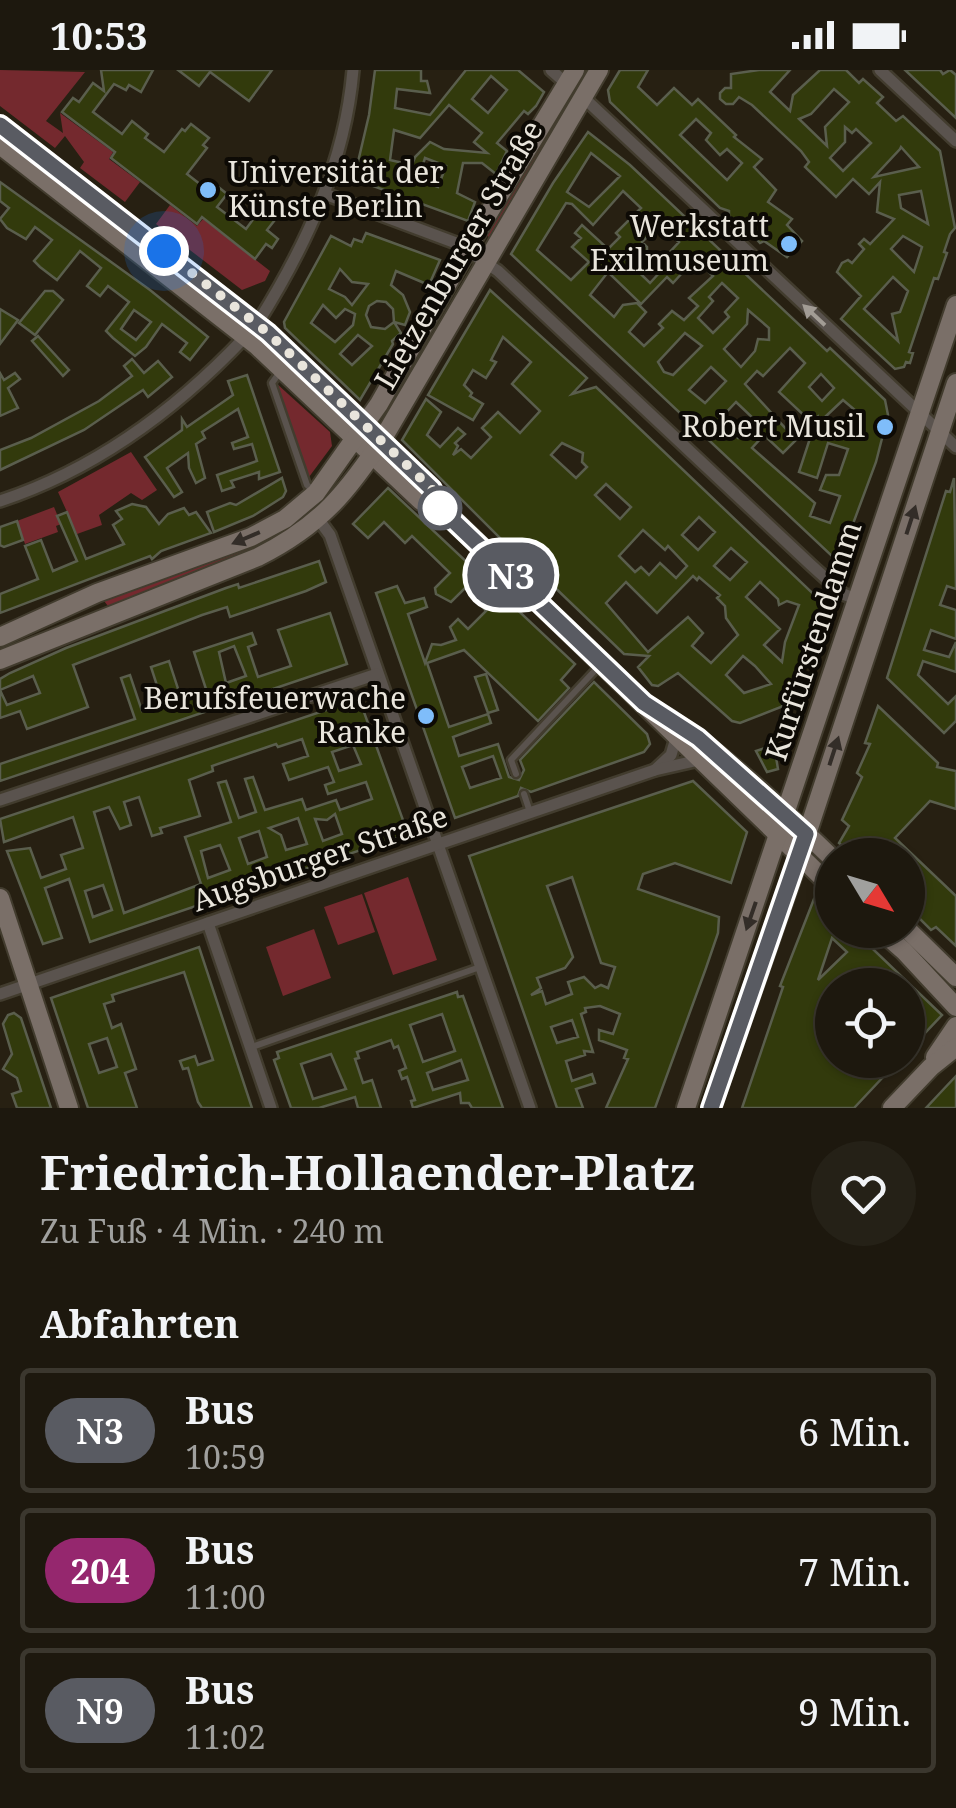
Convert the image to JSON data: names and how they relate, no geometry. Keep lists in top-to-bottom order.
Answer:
{
  "streets": {
    "main road": ["Lietzenburger Straße", "Kurfürstendamm"],
    "street": ["Augsburger Straße"]
  },
  "places": [
    "Universität der Künste Berlin",
    "Werkstatt Exilmuseum",
    "Robert Musil",
    "Berufsfeuerwache Ranke"
  ],
  "lines": ["bus line N3"],
  "north": "bottom right",
  "page": {
    "status": "10:53",
    "on_map": "N3",
    "heading": [
      ["Friedrich-Hollaender-Platz", "Zu Fuß · 4 Min. · 240 m"],
      "Abfahrten"
    ],
    "list": [
      {
        "mark": "N3",
        "name": "Bus",
        "note": "10:59",
        "value": "6 Min."
      },
      {
        "mark": "204",
        "name": "Bus",
        "note": "11:00",
        "value": "7 Min."
      },
      {
        "mark": "N9",
        "name": "Bus",
        "note": "11:02",
        "value": "9 Min."
      }
    ]
  }
}
